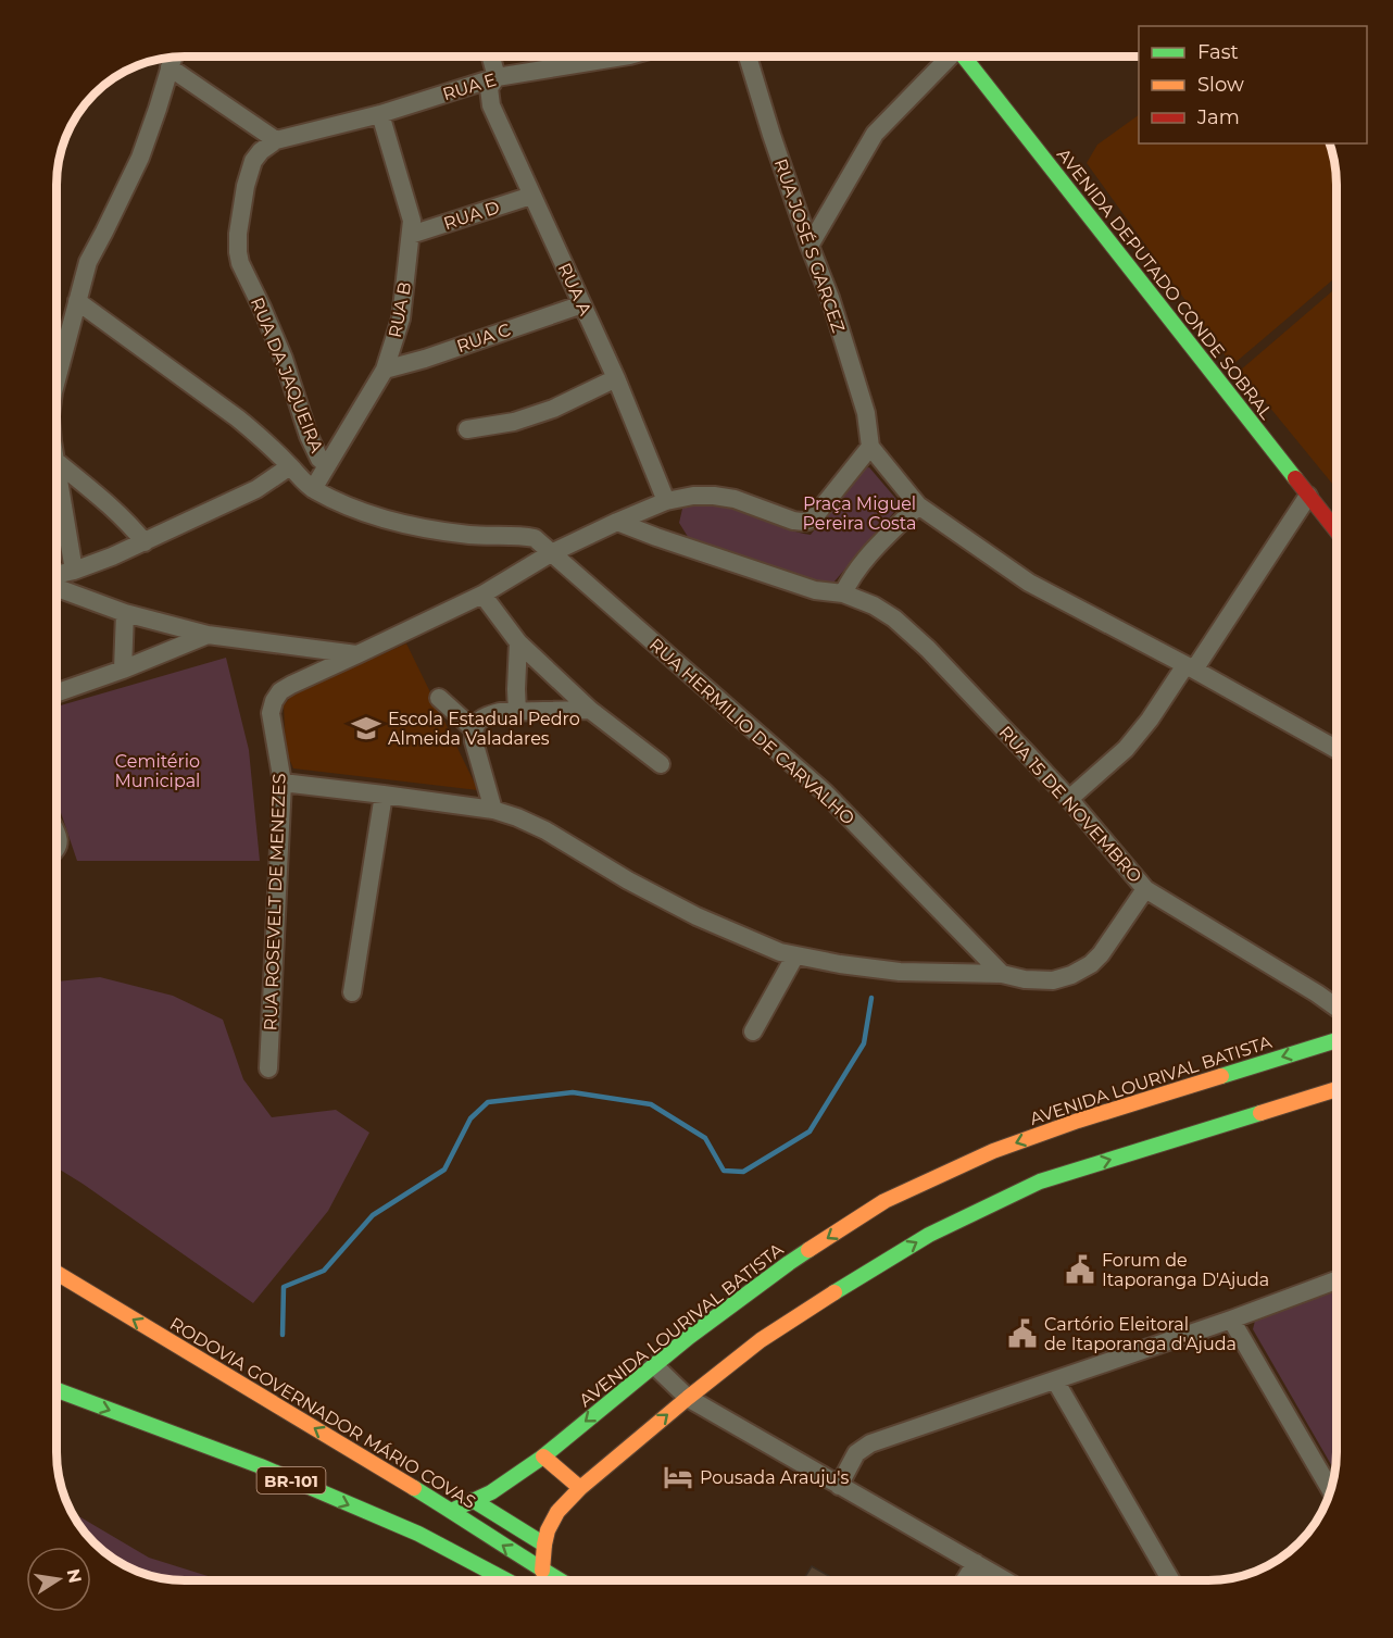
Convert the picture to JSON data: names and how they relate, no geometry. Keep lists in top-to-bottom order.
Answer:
{
  "streets": {
    "main road": [
      "AVENIDA DEPUTADO CONDE SOBRAL",
      "AVENIDA LOURIVAL BATISTA",
      "RODOVIA GOVERNADOR MÁRIO COVAS",
      "BR-101"
    ],
    "street": [
      "RUA E",
      "RUA D",
      "RUA JOSÉ S GARCEZ",
      "RUA A",
      "RUA B",
      "RUA C",
      "RUA DA JAQUEIRA",
      "RUA HERMILIO DE CARVALHO",
      "RUA 15 DE NOVEMBRO",
      "RUA ROSEVELT DE MENEZES"
    ]
  },
  "crossings": [
    ["RUA E", "RUA A"],
    ["RUA E", "RUA B"],
    ["RUA E", "RUA DA JAQUEIRA"],
    ["RUA D", "RUA A"],
    ["RUA D", "RUA B"],
    ["RUA A", "RUA C"],
    ["RUA B", "RUA C"],
    ["RUA B", "RUA DA JAQUEIRA"],
    ["RUA HERMILIO DE CARVALHO", "RUA ROSEVELT DE MENEZES"],
    ["AVENIDA LOURIVAL BATISTA", "RODOVIA GOVERNADOR MÁRIO COVAS"]
  ],
  "parks": ["Praça Miguel Pereira Costa", "Cemitério Municipal"],
  "places": {
    "school or university": ["Escola Estadual Pedro Almeida Valadares"],
    "public building": ["Forum de Itaporanga D'Ajuda", "Cartório Eleitoral de Itaporanga d'Ajuda"],
    "hotel": ["Pousada Arauju's"]
  },
  "legend": ["Fast", "Slow", "Jam"],
  "north": "right"
}
